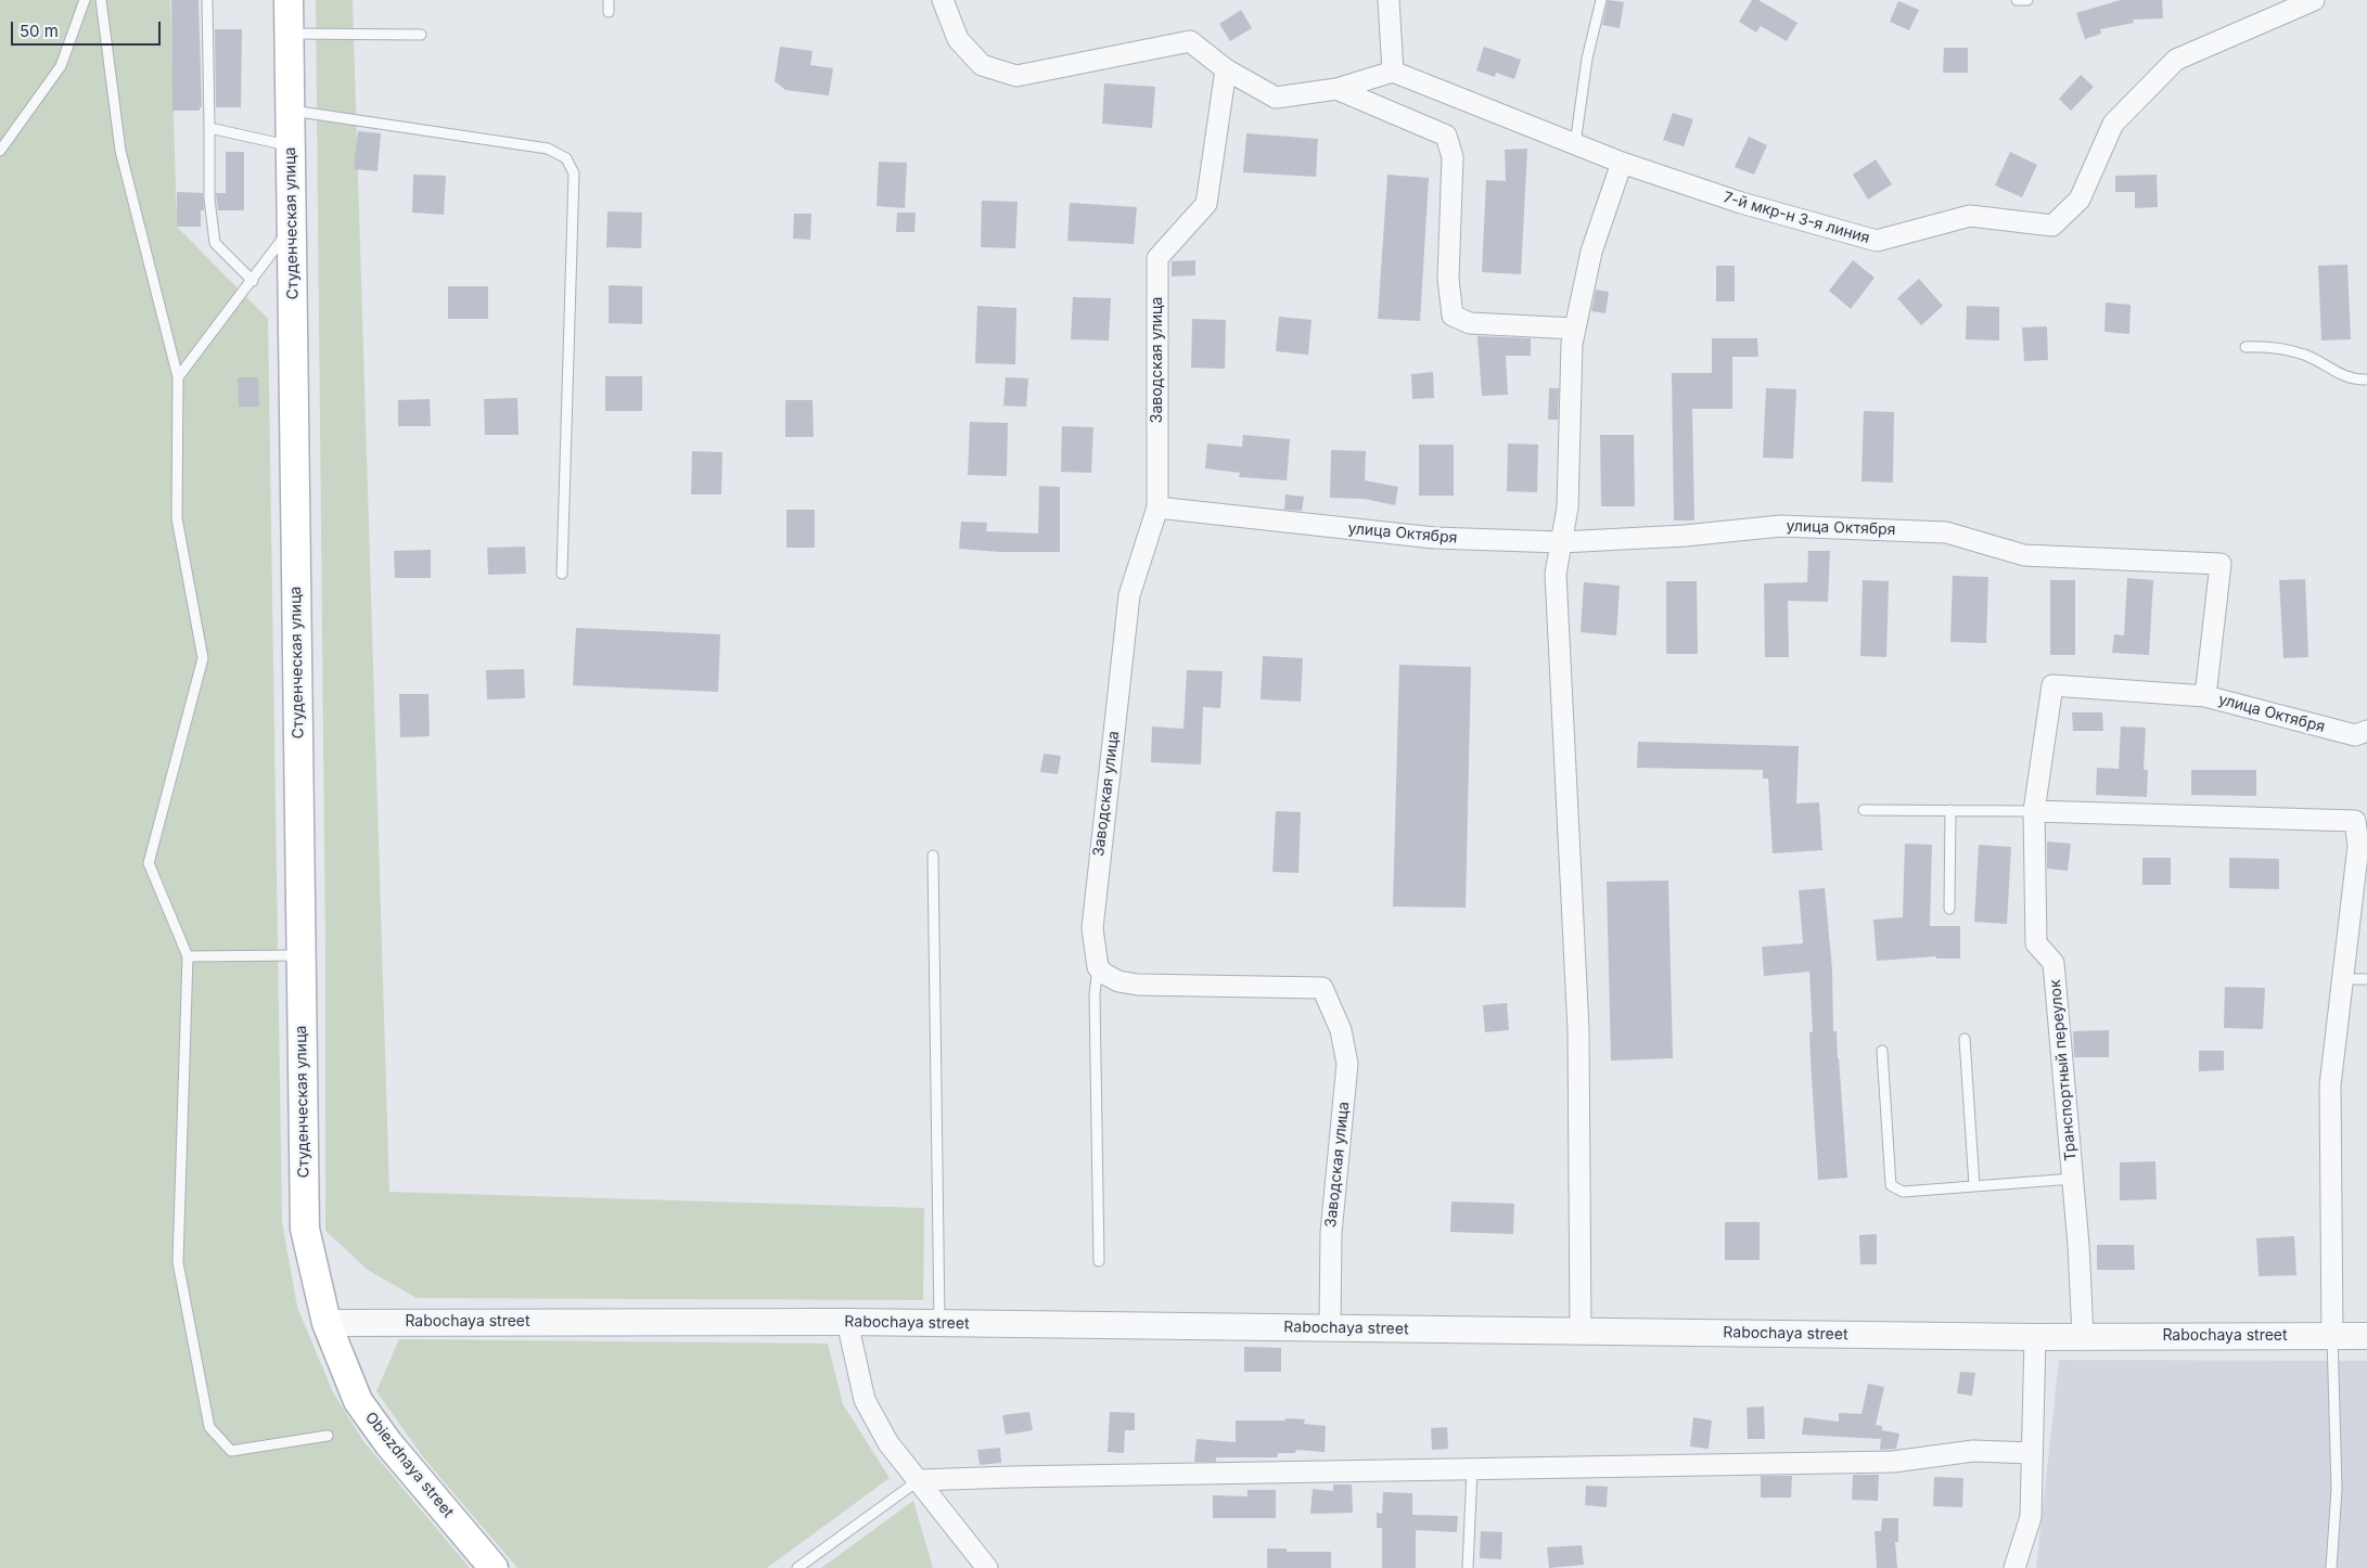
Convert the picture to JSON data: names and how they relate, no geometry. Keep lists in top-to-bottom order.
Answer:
{
  "streets": {
    "main road": ["Студенческая улица", "Obiezdnaya street"],
    "street": [
      "7-й мкр-н 3-я линия",
      "Заводская улица",
      "улица Октября",
      "Транспортный переулок",
      "Rabochaya street"
    ]
  },
  "crossings": [
    ["Студенческая улица", "Rabochaya street"],
    ["Студенческая улица", "Obiezdnaya street"],
    ["Заводская улица", "улица Октября"],
    ["Заводская улица", "Rabochaya street"],
    ["улица Октября", "Транспортный переулок"],
    ["Транспортный переулок", "Rabochaya street"],
    ["Rabochaya street", "Obiezdnaya street"]
  ],
  "scale_bar": "50 m"
}
